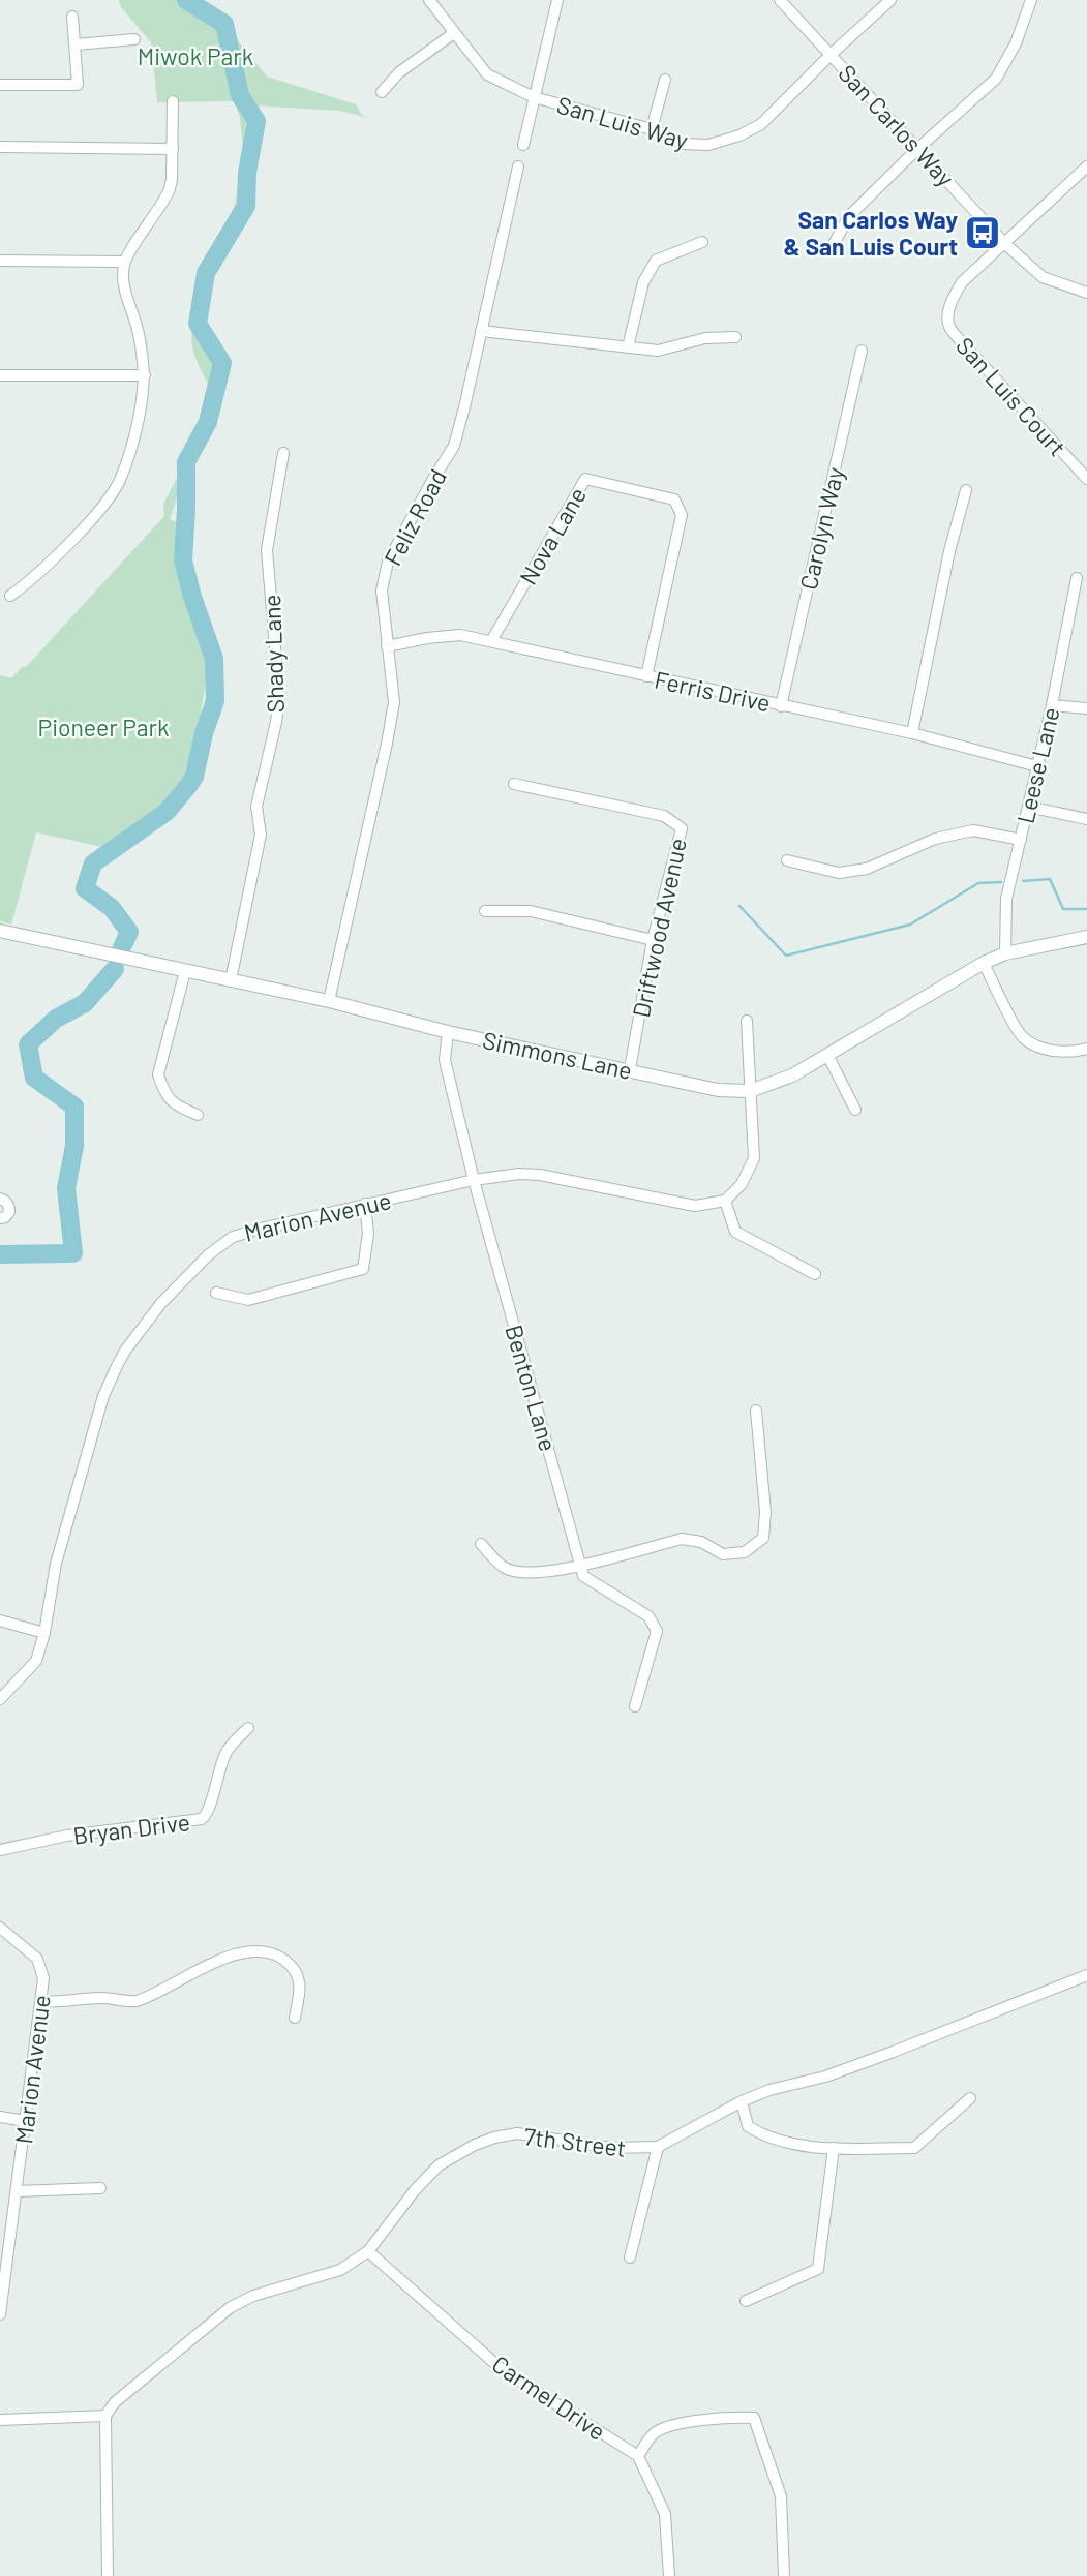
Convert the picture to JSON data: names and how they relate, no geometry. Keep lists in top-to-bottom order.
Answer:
{
  "streets": {
    "street": [
      "San Luis Way",
      "San Carlos Way",
      "San Luis Court",
      "Feliz Road",
      "Carolyn Way",
      "Nova Lane",
      "Shady Lane",
      "Ferris Drive",
      "Leese Lane",
      "Driftwood Avenue",
      "Simmons Lane",
      "Marion Avenue",
      "Benton Lane",
      "Bryan Drive",
      "7th Street",
      "Carmel Drive"
    ]
  },
  "crossings": [
    ["San Luis Way", "San Carlos Way"],
    ["San Carlos Way", "San Luis Court"],
    ["Feliz Road", "Ferris Drive"],
    ["Feliz Road", "Simmons Lane"],
    ["Carolyn Way", "Ferris Drive"],
    ["Nova Lane", "Ferris Drive"],
    ["Shady Lane", "Simmons Lane"],
    ["Ferris Drive", "Leese Lane"],
    ["Leese Lane", "Simmons Lane"],
    ["Driftwood Avenue", "Simmons Lane"],
    ["Simmons Lane", "Benton Lane"],
    ["Marion Avenue", "Benton Lane"],
    ["7th Street", "Carmel Drive"]
  ],
  "parks": ["Miwok Park", "Pioneer Park"],
  "places": {
    "bus stop": ["San Carlos Way & San Luis Court"]
  }
}
